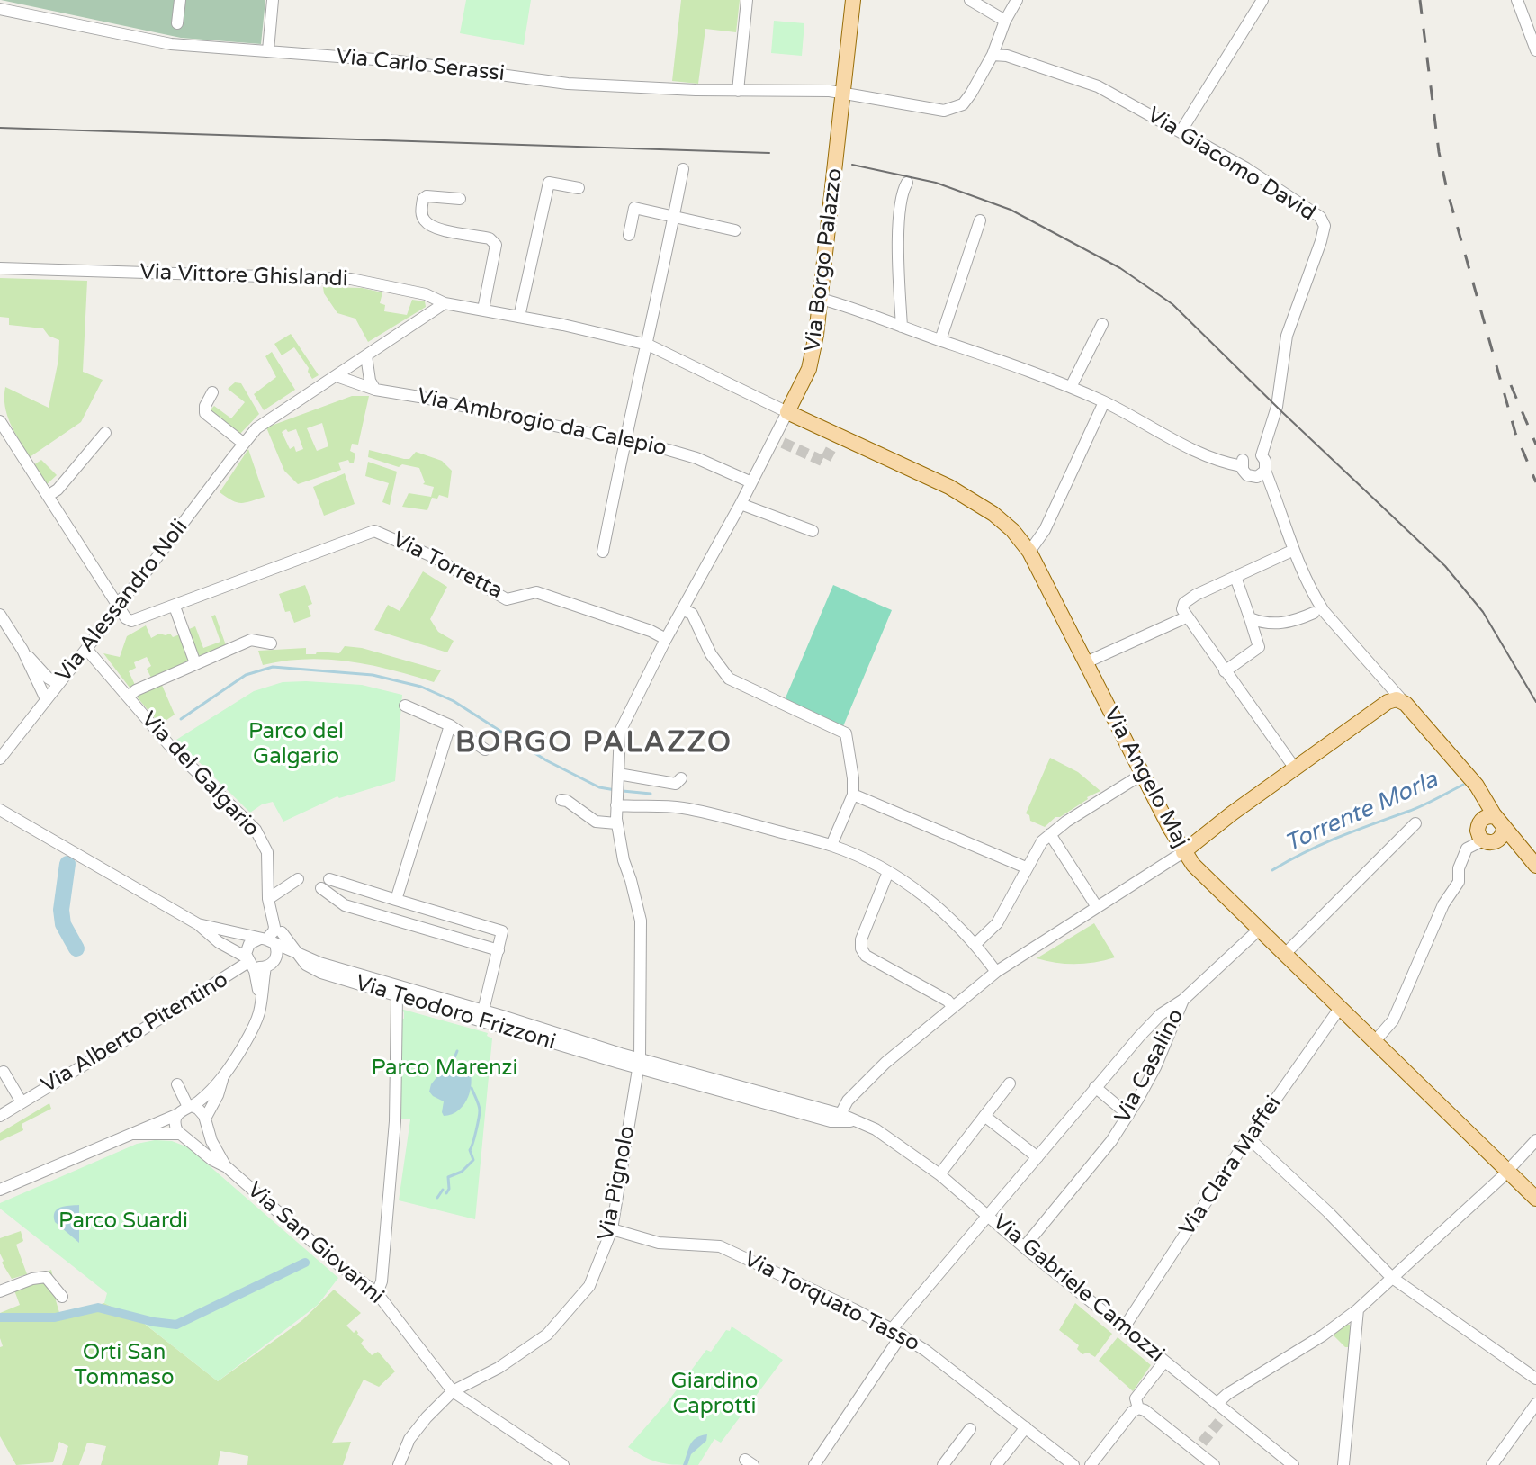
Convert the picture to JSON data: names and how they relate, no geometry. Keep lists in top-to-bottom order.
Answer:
{
  "streets": {
    "main road": ["Via Borgo Palazzo", "Via Angelo Maj"],
    "street": [
      "Via Carlo Serassi",
      "Via Giacomo David",
      "Via Vittore Ghislandi",
      "Via Ambrogio da Calepio",
      "Via Torretta",
      "Via Alessandro Noli",
      "Via del Galgario",
      "Via Teodoro Frizzoni",
      "Via Alberto Pitentino",
      "Via Casalino",
      "Via Clara Maffei",
      "Via Pignolo",
      "Via San Giovanni",
      "Via Gabriele Camozzi",
      "Via Torquato Tasso"
    ]
  },
  "crossings": [
    ["Via Carlo Serassi", "Via Giacomo David"],
    ["Via Carlo Serassi", "Via Borgo Palazzo"],
    ["Via Borgo Palazzo", "Via Vittore Ghislandi"],
    ["Via Borgo Palazzo", "Via Ambrogio da Calepio"],
    ["Via Borgo Palazzo", "Via Torretta"],
    ["Via Borgo Palazzo", "Via Angelo Maj"],
    ["Via Borgo Palazzo", "Via Pignolo"],
    ["Via Vittore Ghislandi", "Via Alessandro Noli"],
    ["Via Vittore Ghislandi", "Via Angelo Maj"],
    ["Via Ambrogio da Calepio", "Via Alessandro Noli"],
    ["Via Torretta", "Via Alessandro Noli"],
    ["Via Alessandro Noli", "Via del Galgario"],
    ["Via del Galgario", "Via Teodoro Frizzoni"],
    ["Via Angelo Maj", "Via Casalino"],
    ["Via Angelo Maj", "Via Clara Maffei"],
    ["Via Casalino", "Via Gabriele Camozzi"],
    ["Via Clara Maffei", "Via Gabriele Camozzi"],
    ["Via Pignolo", "Via San Giovanni"],
    ["Via Pignolo", "Via Gabriele Camozzi"],
    ["Via Pignolo", "Via Torquato Tasso"]
  ],
  "districts": ["BORGO PALAZZO"],
  "water": ["Torrente Morla"],
  "parks": [
    "Parco del Galgario",
    "Parco Marenzi",
    "Parco Suardi",
    "Orti San Tommaso",
    "Giardino Caprotti"
  ]
}
